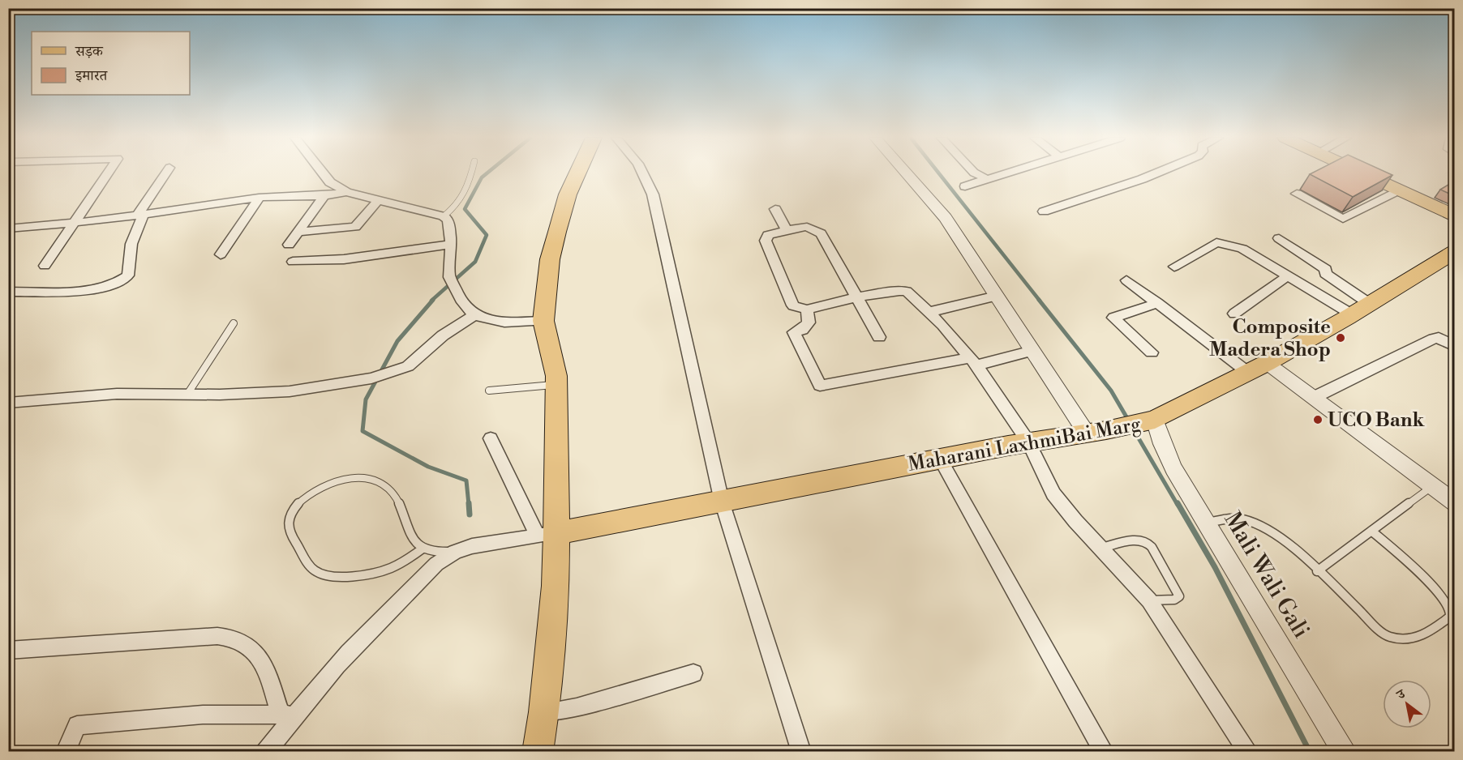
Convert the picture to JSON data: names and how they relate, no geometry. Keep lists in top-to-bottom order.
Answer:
{
  "streets": {
    "main road": ["Maharani LaxhmiBai Marg"],
    "street": ["Mali Wali Gali"]
  },
  "crossings": [
    ["Maharani LaxhmiBai Marg", "Mali Wali Gali"]
  ],
  "places": ["Composite Madera Shop", "UCO Bank"],
  "legend": ["सड़क", "इमारत"],
  "north": "top left"
}
